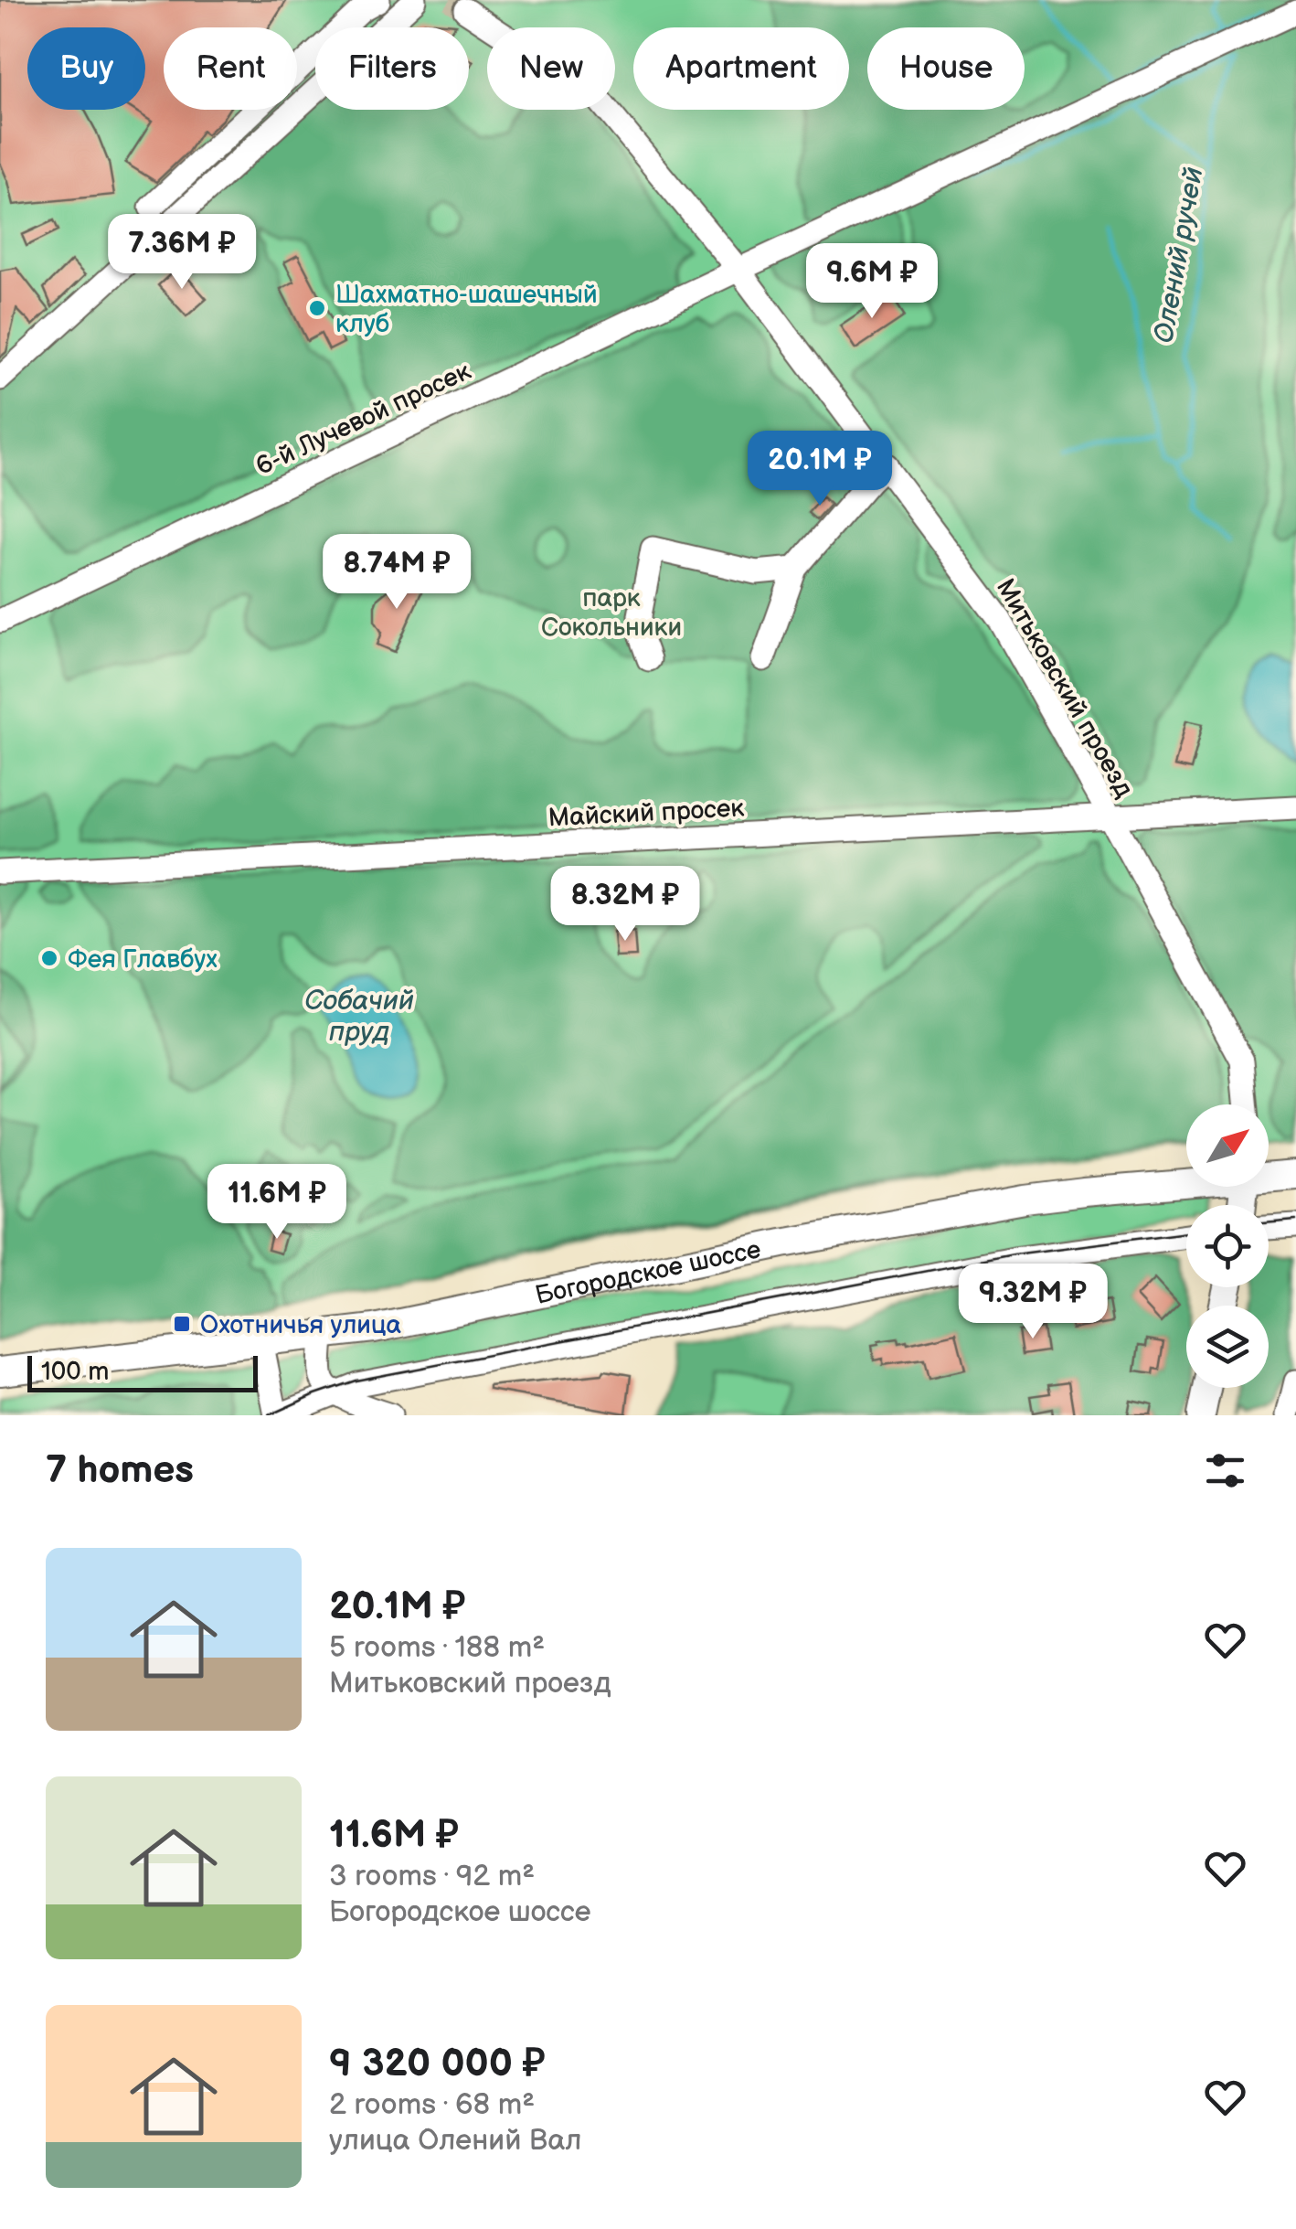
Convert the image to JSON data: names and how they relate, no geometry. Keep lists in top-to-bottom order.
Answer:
{
  "streets": {
    "main road": ["Богородское шоссе"],
    "street": ["6-й Лучевой просек", "Митьковский проезд", "Майский просек"]
  },
  "crossings": [
    ["6-й Лучевой просек", "Митьковский проезд"],
    ["Митьковский проезд", "Майский просек"]
  ],
  "water": ["Олений ручей", "Собачий пруд"],
  "parks": ["парк Сокольники"],
  "places": {
    "other": ["Шахматно-шашечный клуб", "Фея Главбух"],
    "transit": ["Охотничья улица"]
  },
  "scale_bar": "100 m",
  "north": "top right",
  "page": {
    "chip": [
      "Buy",
      "Rent",
      "Filters",
      "New",
      "Apartment",
      "House"
    ],
    "price": [
      "7.36M ₽",
      "9.6M ₽",
      "20.1M ₽",
      "8.74M ₽",
      "8.32M ₽",
      "11.6M ₽",
      "9.32M ₽"
    ],
    "scale": "100 m",
    "heading": "7 homes",
    "list": [
      {
        "name": "20.1M ₽",
        "note": "5 rooms · 188 m² · Митьковский проезд"
      },
      {
        "name": "11.6M ₽",
        "note": "3 rooms · 92 m² · Богородское шоссе"
      },
      {
        "name": "9 320 000 ₽",
        "note": "2 rooms · 68 m² · улица Олений Вал"
      }
    ]
  }
}
